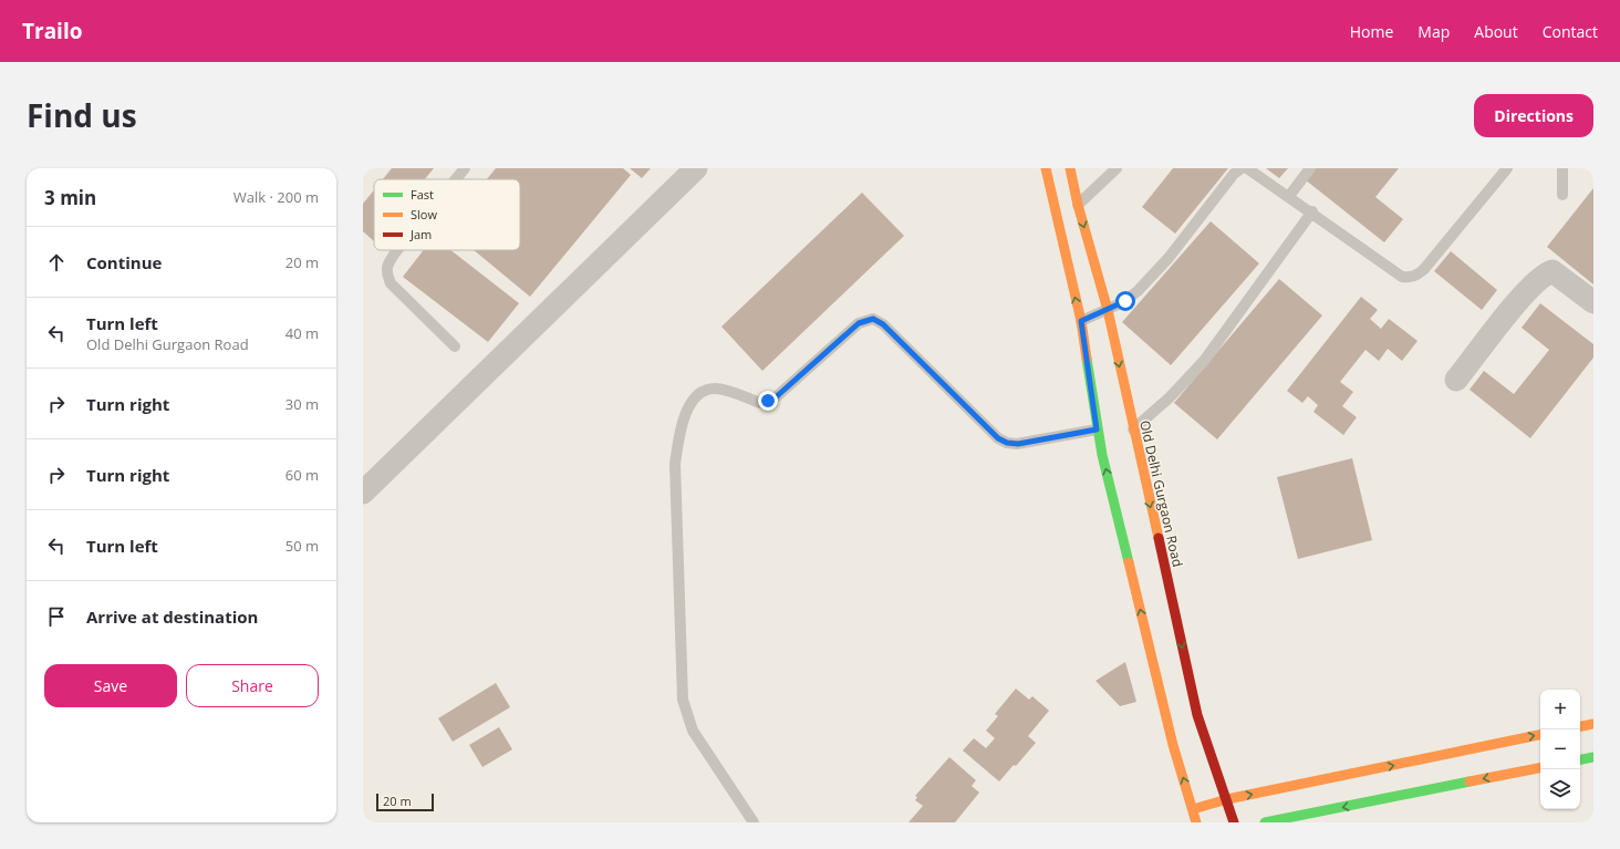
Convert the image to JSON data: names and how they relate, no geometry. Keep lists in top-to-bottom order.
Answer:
{
  "streets": {
    "main road": ["Old Delhi Gurgaon Road"]
  },
  "legend": ["Fast", "Slow", "Jam"],
  "scale_bar": "20 m",
  "page": {
    "header": "Trailo",
    "nav": [
      "Home",
      "Map",
      "About",
      "Contact"
    ],
    "title": "Find us",
    "buttons": [
      "Directions",
      ["Save", "Share"]
    ],
    "heading": ["3 min", "Walk · 200 m"],
    "list": [
      ["Continue", "20 m"],
      ["Turn left", "Old Delhi Gurgaon Road", "40 m"],
      ["Turn right", "30 m"],
      ["Turn right", "60 m"],
      ["Turn left", "50 m"],
      "Arrive at destination"
    ],
    "map_buttons": ["+", "−"],
    "scale": "20 m"
  }
}
